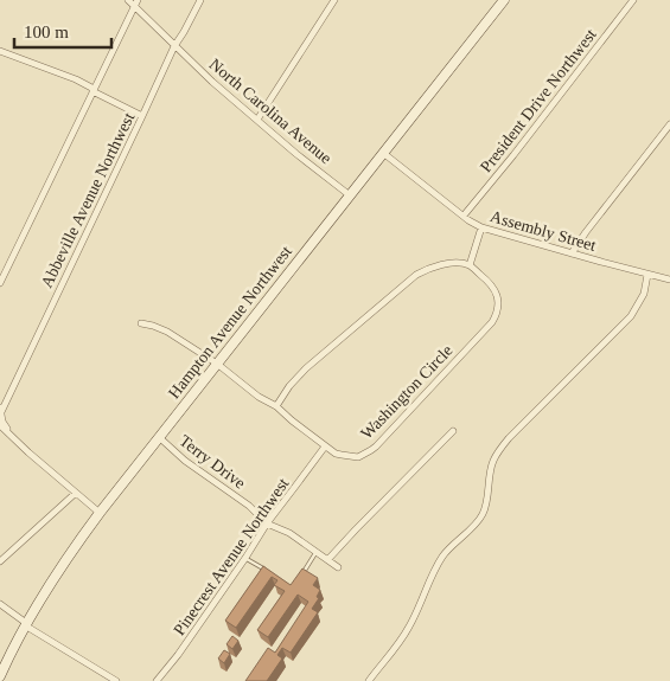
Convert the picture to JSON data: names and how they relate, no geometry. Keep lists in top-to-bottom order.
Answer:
{
  "streets": {
    "street": [
      "President Drive Northwest",
      "North Carolina Avenue",
      "Abbeville Avenue Northwest",
      "Assembly Street",
      "Hampton Avenue Northwest",
      "Washington Circle",
      "Terry Drive",
      "Pinecrest Avenue Northwest"
    ]
  },
  "crossings": [
    ["President Drive Northwest", "Assembly Street"],
    ["North Carolina Avenue", "Abbeville Avenue Northwest"],
    ["North Carolina Avenue", "Hampton Avenue Northwest"],
    ["Assembly Street", "Hampton Avenue Northwest"],
    ["Hampton Avenue Northwest", "Washington Circle"],
    ["Hampton Avenue Northwest", "Terry Drive"],
    ["Washington Circle", "Pinecrest Avenue Northwest"],
    ["Terry Drive", "Pinecrest Avenue Northwest"]
  ],
  "scale_bar": "100 m"
}
